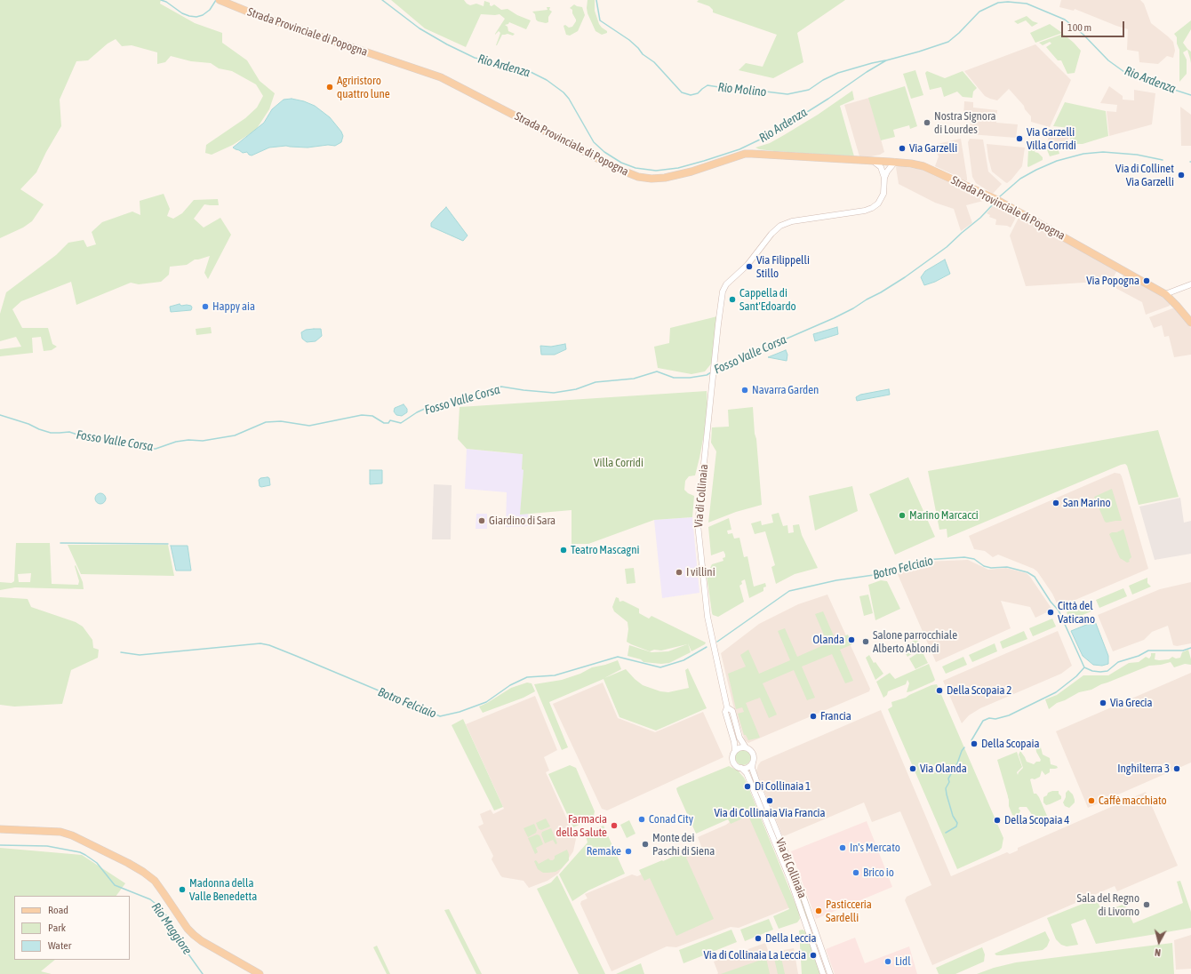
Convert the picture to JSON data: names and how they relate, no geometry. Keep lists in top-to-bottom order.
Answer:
{
  "streets": {
    "main road": ["Strada Provinciale di Popogna"],
    "street": ["Via di Collinaia"]
  },
  "water": [
    "Rio Ardenza",
    "Rio Molino",
    "Fosso Valle Corsa",
    "Botro Felciaio",
    "Rio Maggiore"
  ],
  "parks": ["Villa Corridi"],
  "places": [
    "Agriristoro quattro lune",
    "Nostra Signora di Lourdes",
    "Via Garzelli Villa Corridi",
    "Via Garzelli",
    "Via di Collinet Via Garzelli",
    "Via Filippelli Stillo",
    "Via Popogna",
    "Cappella di Sant'Edoardo",
    "Happy aia",
    "Navarra Garden",
    "San Marino",
    "Marino Marcacci",
    "Giardino di Sara",
    "Teatro Mascagni",
    "I villini",
    "Città del Vaticano",
    "Olanda",
    "Salone parrocchiale Alberto Ablondi",
    "Della Scopaia 2",
    "Via Grecia",
    "Francia",
    "Della Scopaia",
    "Via Olanda",
    "Inghilterra 3",
    "Di Collinaia 1",
    "Via di Collinaia Via Francia",
    "Caffè macchiato",
    "Conad City",
    "Della Scopaia 4",
    "Farmacia della Salute",
    "Monte dei Paschi di Siena",
    "In's Mercato",
    "Remake",
    "Brico io",
    "Madonna della Valle Benedetta",
    "Sala del Regno di Livorno",
    "Pasticceria Sardelli",
    "Della Leccia",
    "Via di Collinaia La Leccia",
    "Lidl"
  ],
  "legend": ["Road", "Park", "Water"],
  "scale_bar": "100 m",
  "north": "bottom"
}
